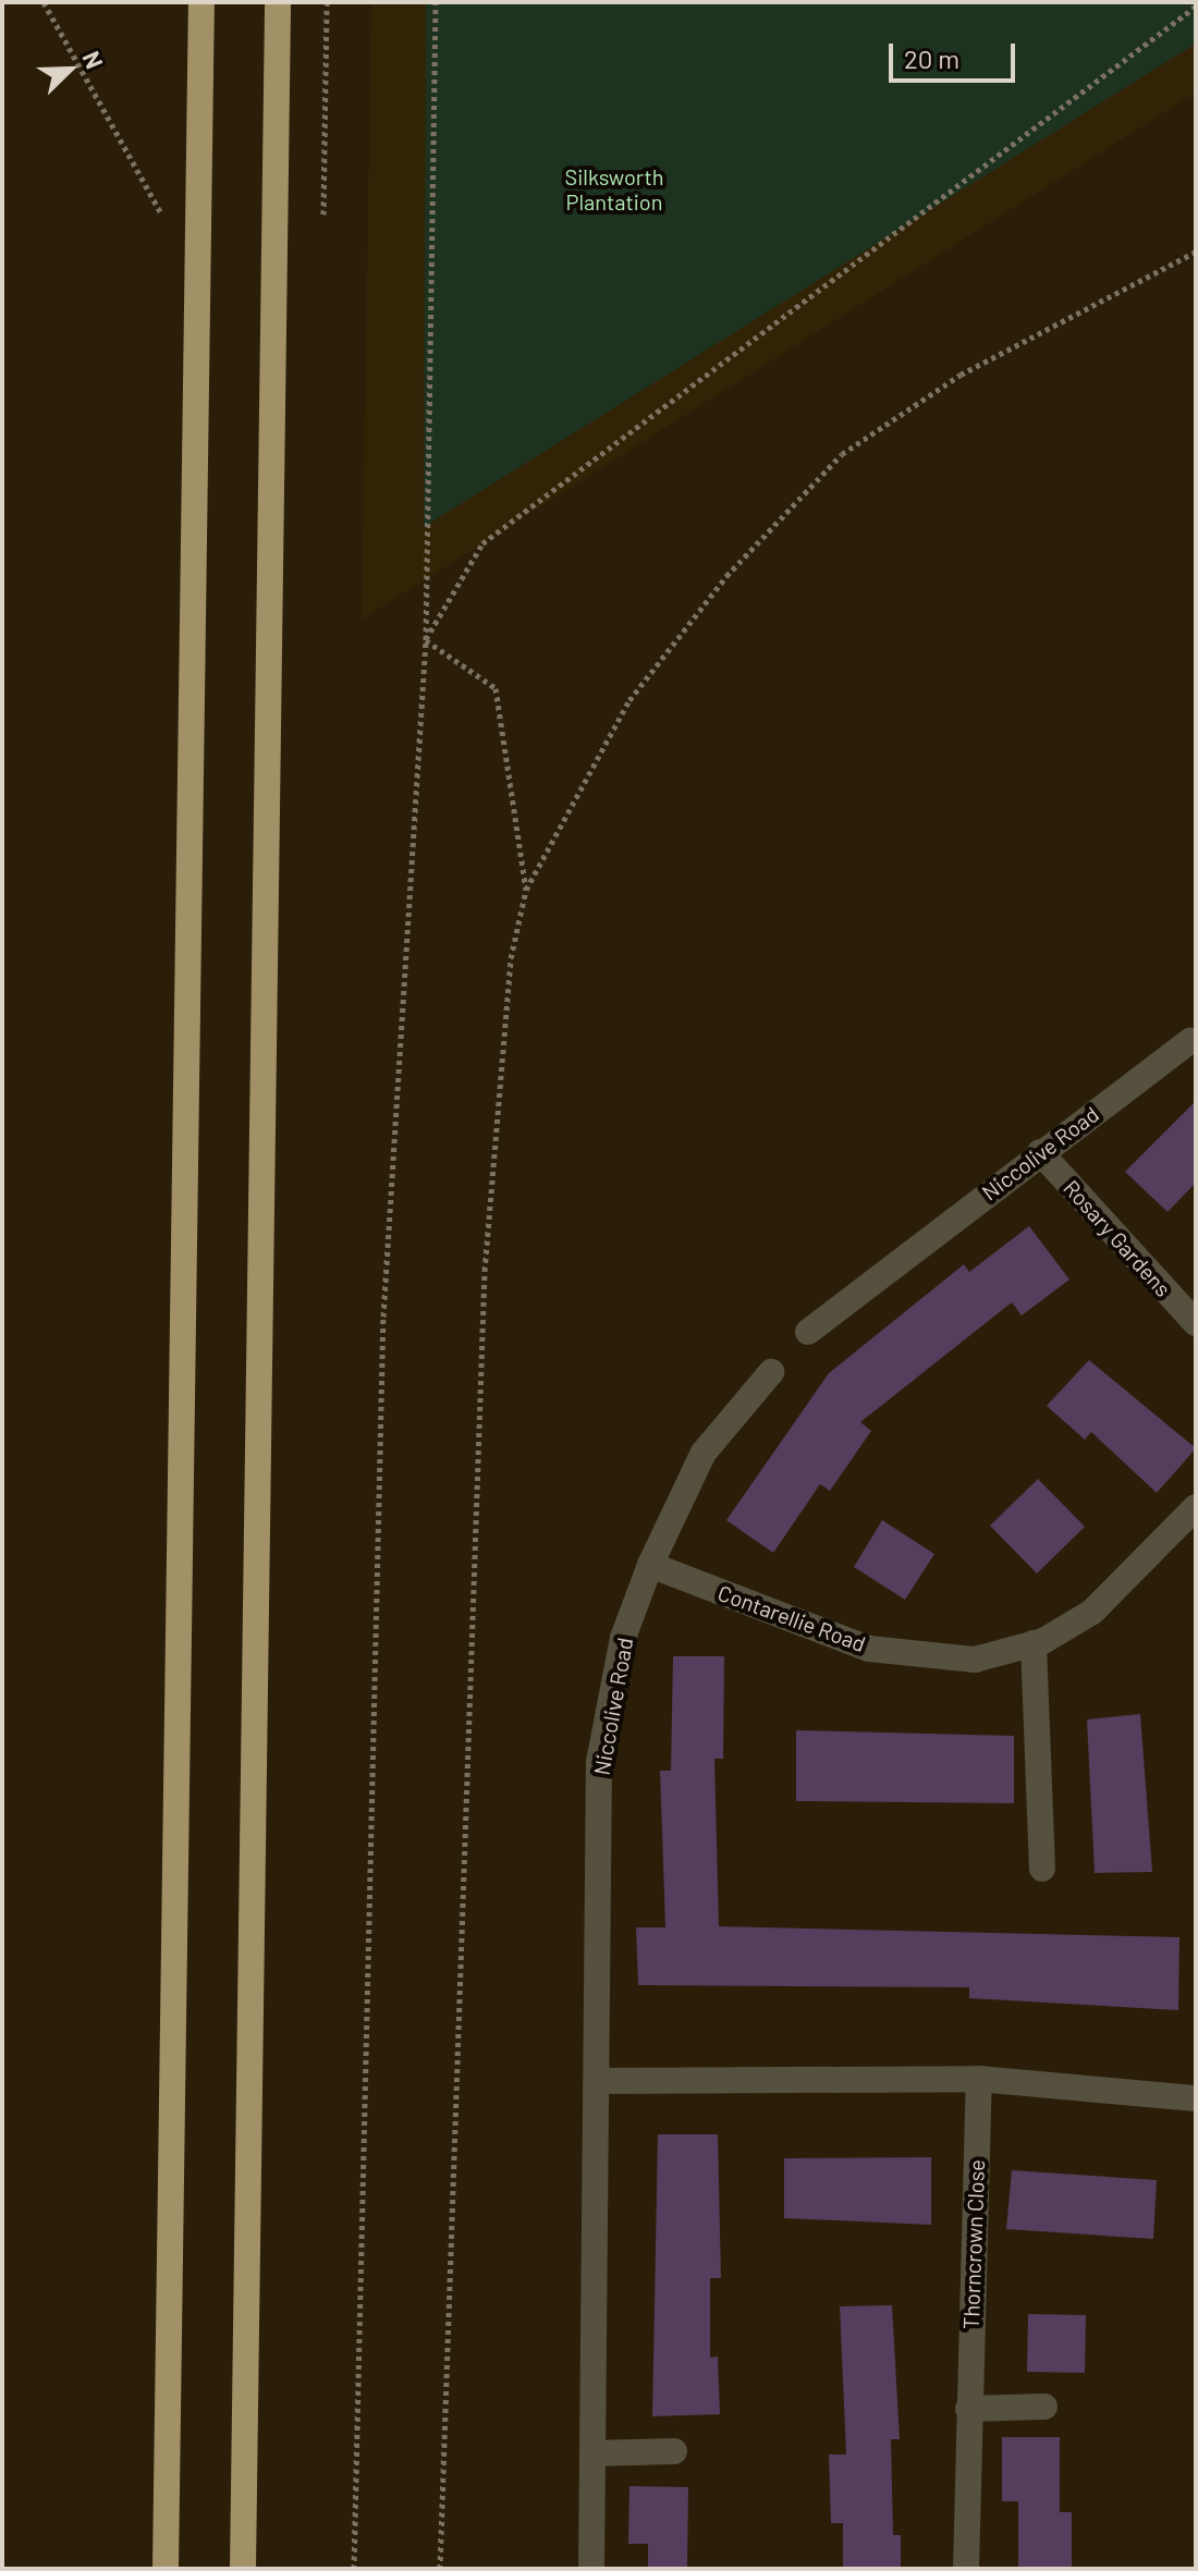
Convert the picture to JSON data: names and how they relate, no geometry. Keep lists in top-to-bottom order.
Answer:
{
  "streets": {
    "street": [
      "Niccolive Road",
      "Rosary Gardens",
      "Contarellie Road",
      "Thorncrown Close"
    ]
  },
  "crossings": [
    ["Niccolive Road", "Rosary Gardens"],
    ["Niccolive Road", "Contarellie Road"]
  ],
  "parks": ["Silksworth Plantation"],
  "scale_bar": "20 m",
  "north": "top right"
}
